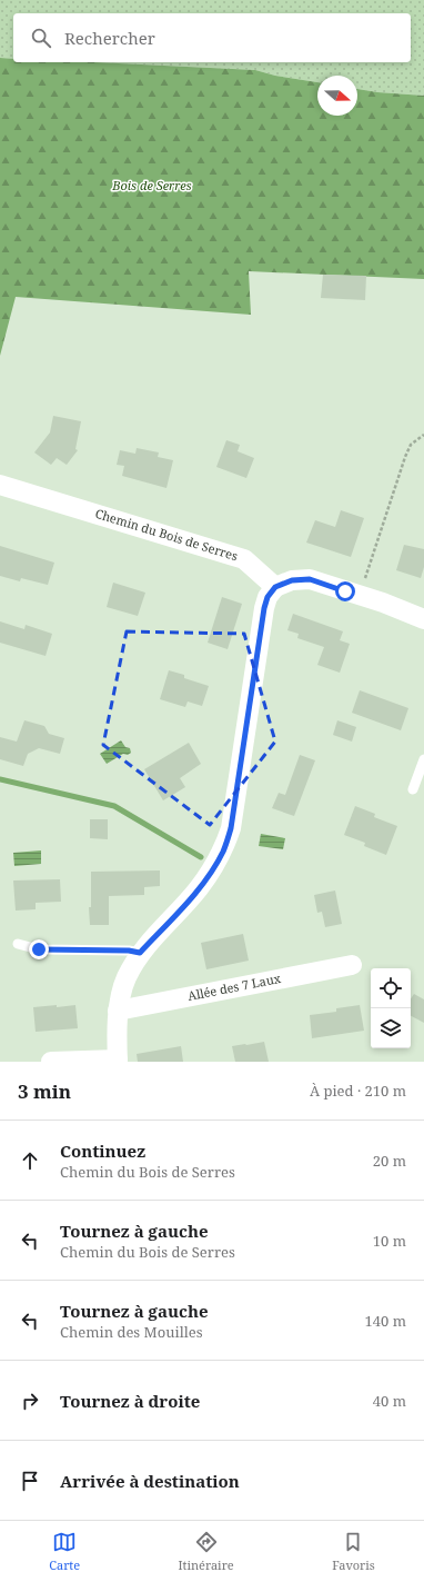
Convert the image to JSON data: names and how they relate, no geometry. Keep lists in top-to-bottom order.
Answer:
{
  "streets": {
    "street": ["Chemin du Bois de Serres", "Allée des 7 Laux"]
  },
  "parks": ["Bois de Serres"],
  "north": "right",
  "page": {
    "search": "Rechercher",
    "heading": ["3 min", "À pied · 210 m"],
    "list": [
      ["Continuez", "Chemin du Bois de Serres", "20 m"],
      ["Tournez à gauche", "Chemin du Bois de Serres", "10 m"],
      ["Tournez à gauche", "Chemin des Mouilles", "140 m"],
      ["Tournez à droite", "40 m"],
      "Arrivée à destination"
    ],
    "nav": ["Carte", "Itinéraire", "Favoris"]
  }
}
